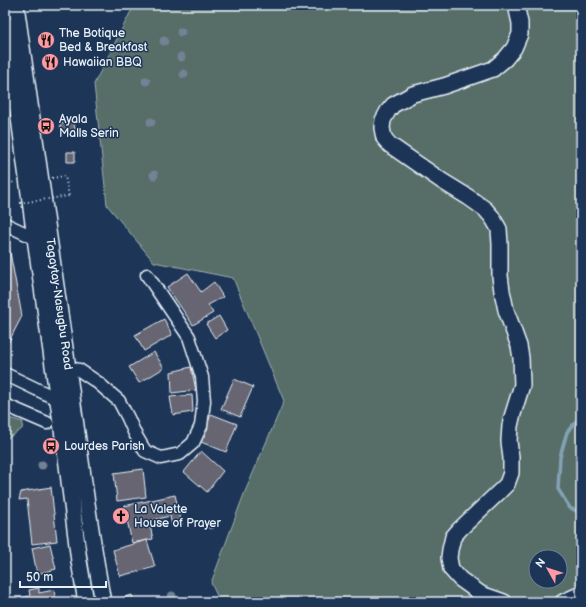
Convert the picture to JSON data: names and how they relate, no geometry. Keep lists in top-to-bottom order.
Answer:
{
  "streets": {
    "main road": ["Tagaytay-Nasugbu Road"]
  },
  "places": {
    "restaurant": ["The Botique Bed & Breakfast", "Hawaiian BBQ"],
    "bus stop": ["Ayala Malls Serin", "Lourdes Parish"],
    "church": ["La Valette House of Prayer"]
  },
  "scale_bar": "50 m",
  "north": "top left"
}
